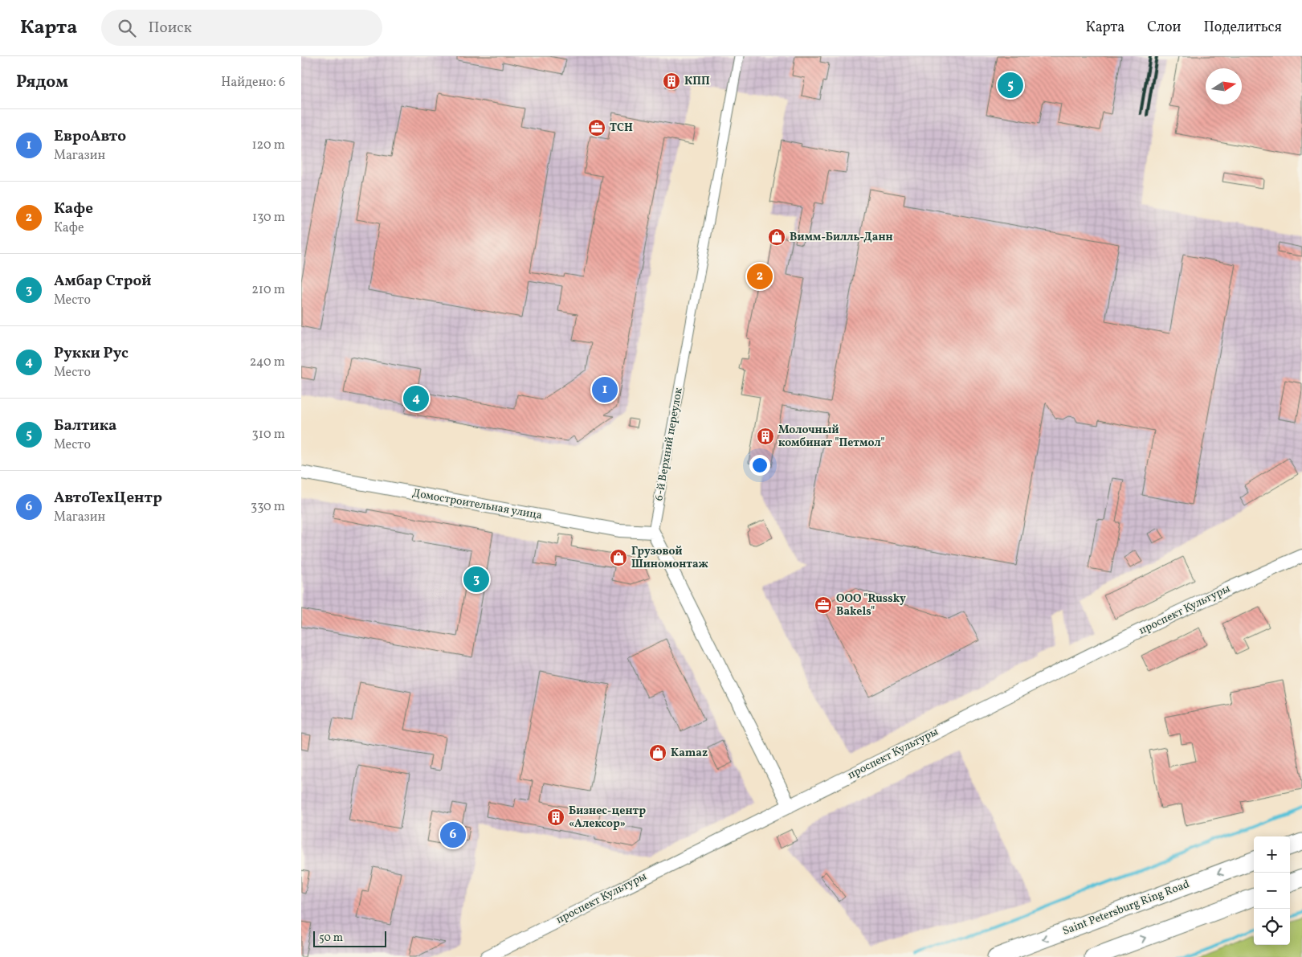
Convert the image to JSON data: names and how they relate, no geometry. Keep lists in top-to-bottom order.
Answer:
{
  "streets": {
    "highway": ["Saint Petersburg Ring Road"],
    "street": ["6-й Верхний переулок", "Домостроительная улица", "проспект Культуры"]
  },
  "crossings": [
    ["6-й Верхний переулок", "Домостроительная улица"]
  ],
  "places": {
    "building": ["КПП", "Молочный комбинат \"Петмол\"", "Бизнес-центр «Алексор»"],
    "office": ["ТСН", "ООО \"Russky Bakels\""],
    "shop": ["Вимм-Билль-Данн", "Грузовой Шиномонтаж", "Kamaz"]
  },
  "scale_bar": "50 m",
  "north": "right",
  "page": {
    "header": "Карта",
    "search": "Поиск",
    "nav": ["Карта", "Слои", "Поделиться"],
    "heading": ["Рядом", "Найдено: 6"],
    "pins": [
      "5",
      "2",
      "1",
      "4",
      "3",
      "6"
    ],
    "list": [
      {
        "mark": "1",
        "name": "ЕвроАвто",
        "note": "Магазин",
        "value": "120 m"
      },
      {
        "mark": "2",
        "name": "Кафе",
        "note": "Кафе",
        "value": "130 m"
      },
      {
        "mark": "3",
        "name": "Амбар Строй",
        "note": "Место",
        "value": "210 m"
      },
      {
        "mark": "4",
        "name": "Рукки Рус",
        "note": "Место",
        "value": "240 m"
      },
      {
        "mark": "5",
        "name": "Балтика",
        "note": "Место",
        "value": "310 m"
      },
      {
        "mark": "6",
        "name": "АвтоТехЦентр",
        "note": "Магазин",
        "value": "330 m"
      }
    ],
    "map_buttons": ["+", "−"],
    "scale": "50 m"
  }
}
